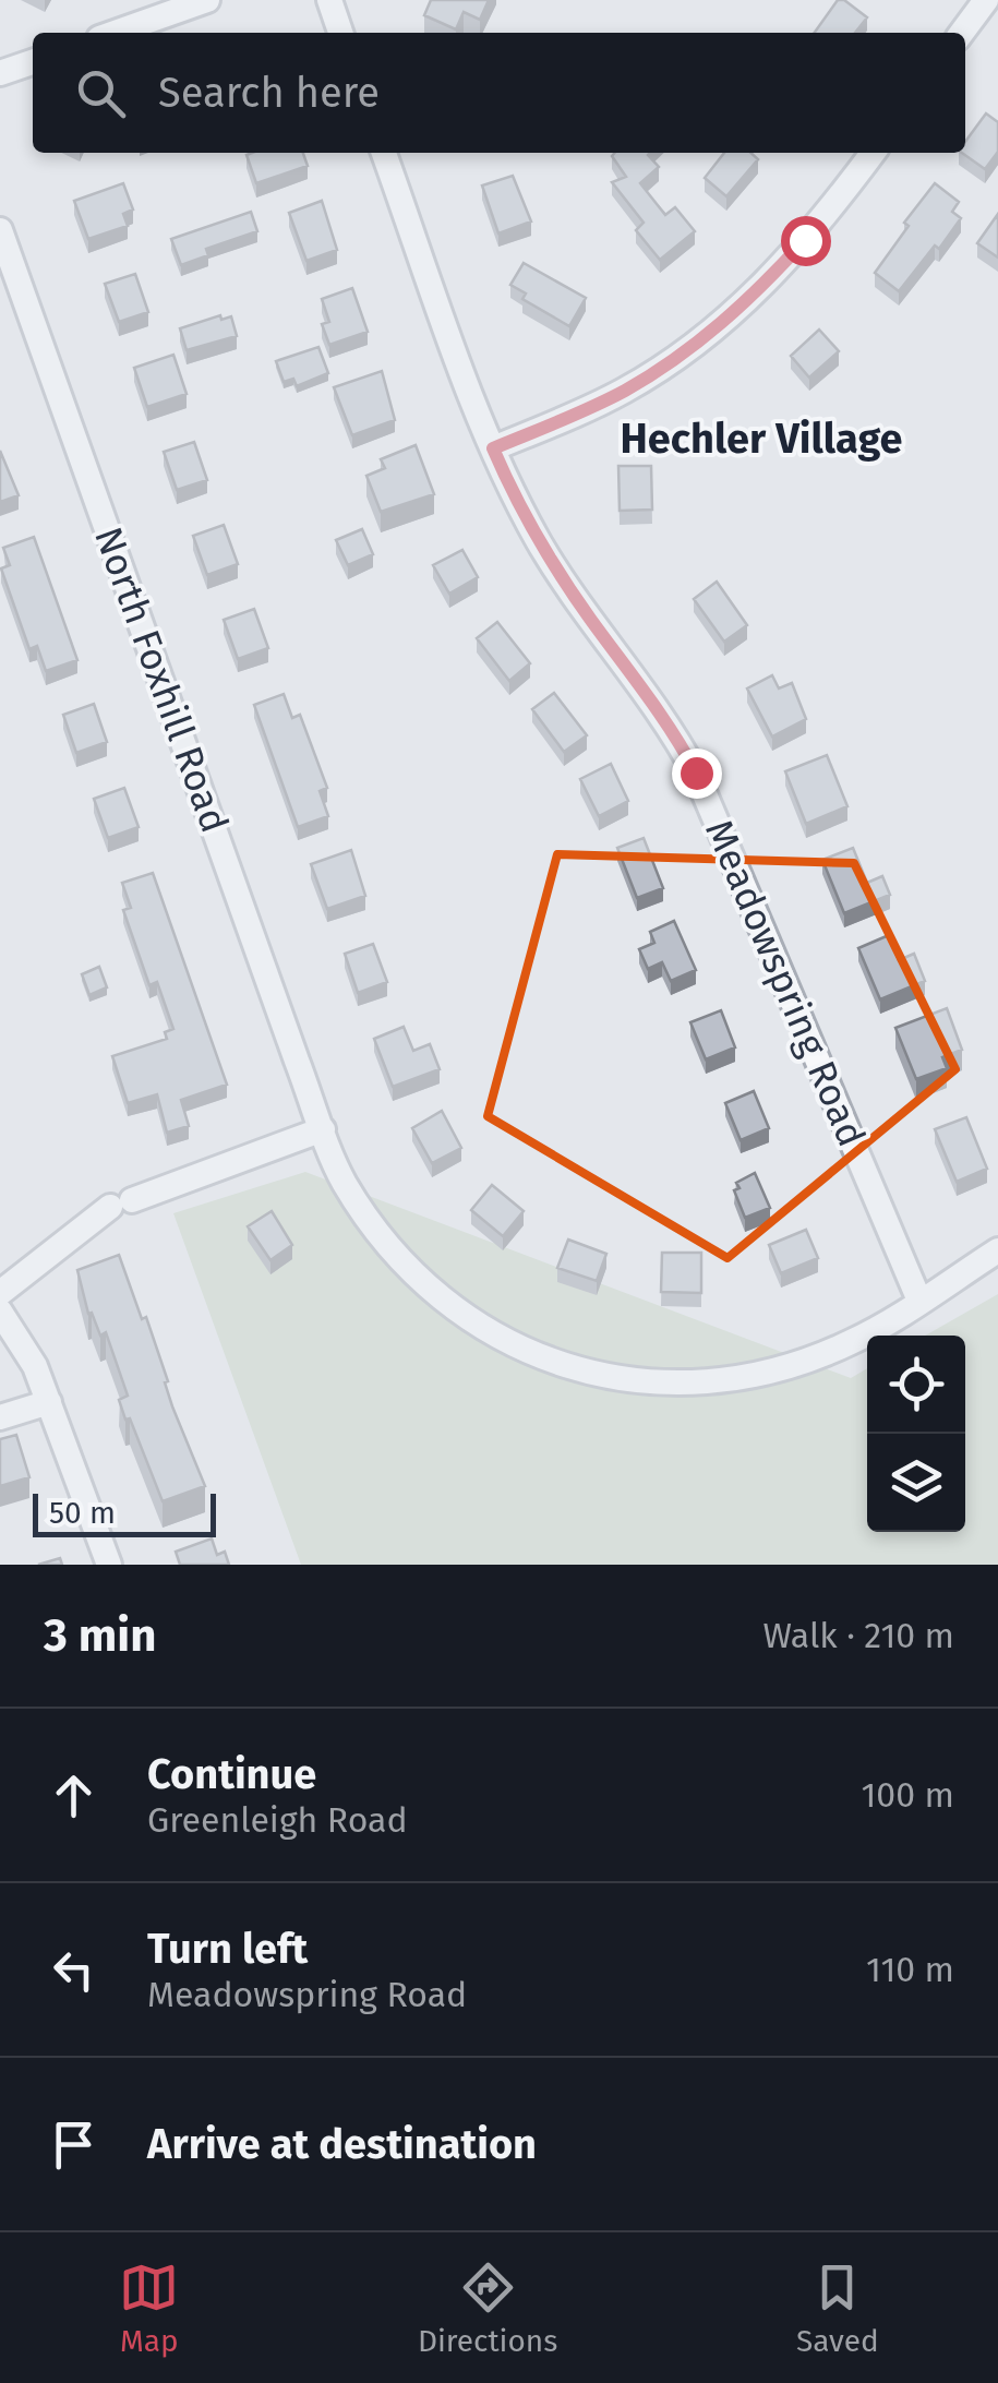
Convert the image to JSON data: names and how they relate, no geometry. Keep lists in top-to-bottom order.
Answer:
{
  "streets": {
    "street": ["North Foxhill Road", "Meadowspring Road"]
  },
  "crossings": [
    ["North Foxhill Road", "Meadowspring Road"]
  ],
  "districts": ["Hechler Village"],
  "scale_bar": "50 m",
  "page": {
    "search": "Search here",
    "scale": "50 m",
    "heading": ["3 min", "Walk · 210 m"],
    "list": [
      ["Continue", "Greenleigh Road", "100 m"],
      ["Turn left", "Meadowspring Road", "110 m"],
      "Arrive at destination"
    ],
    "nav": ["Map", "Directions", "Saved"]
  }
}
